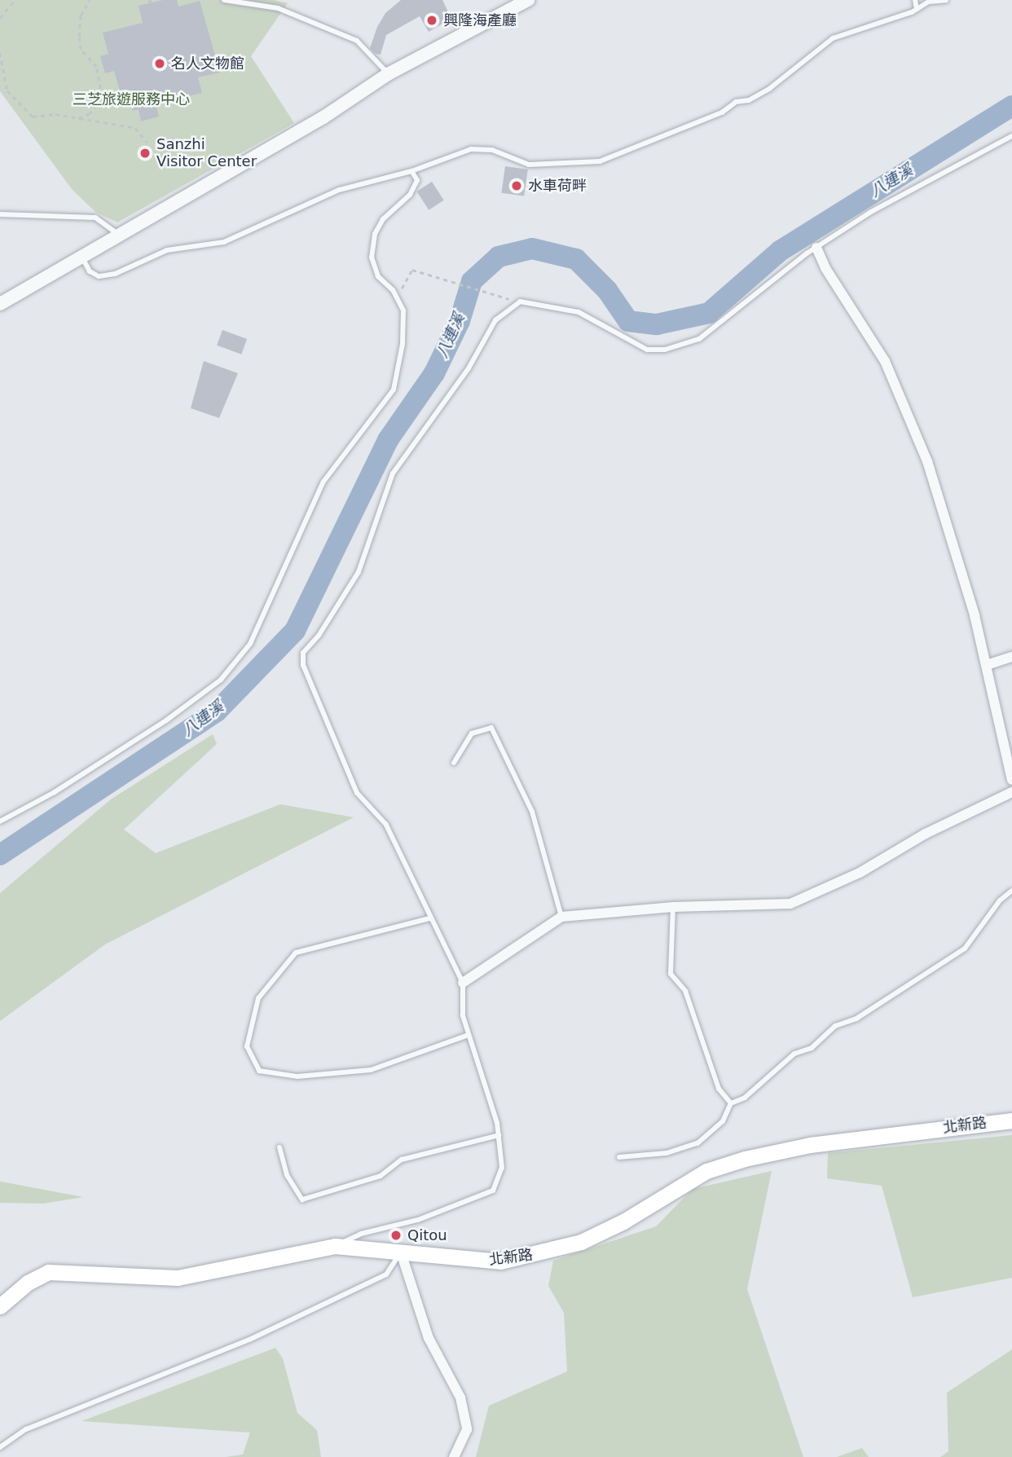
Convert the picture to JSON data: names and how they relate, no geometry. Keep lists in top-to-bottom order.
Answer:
{
  "streets": {
    "main road": ["北新路"]
  },
  "water": ["八連溪"],
  "parks": ["三芝旅遊服務中心"],
  "places": [
    "興隆海產廳",
    "名人文物館",
    "Sanzhi Visitor Center",
    "水車荷畔",
    "Qitou"
  ]
}
